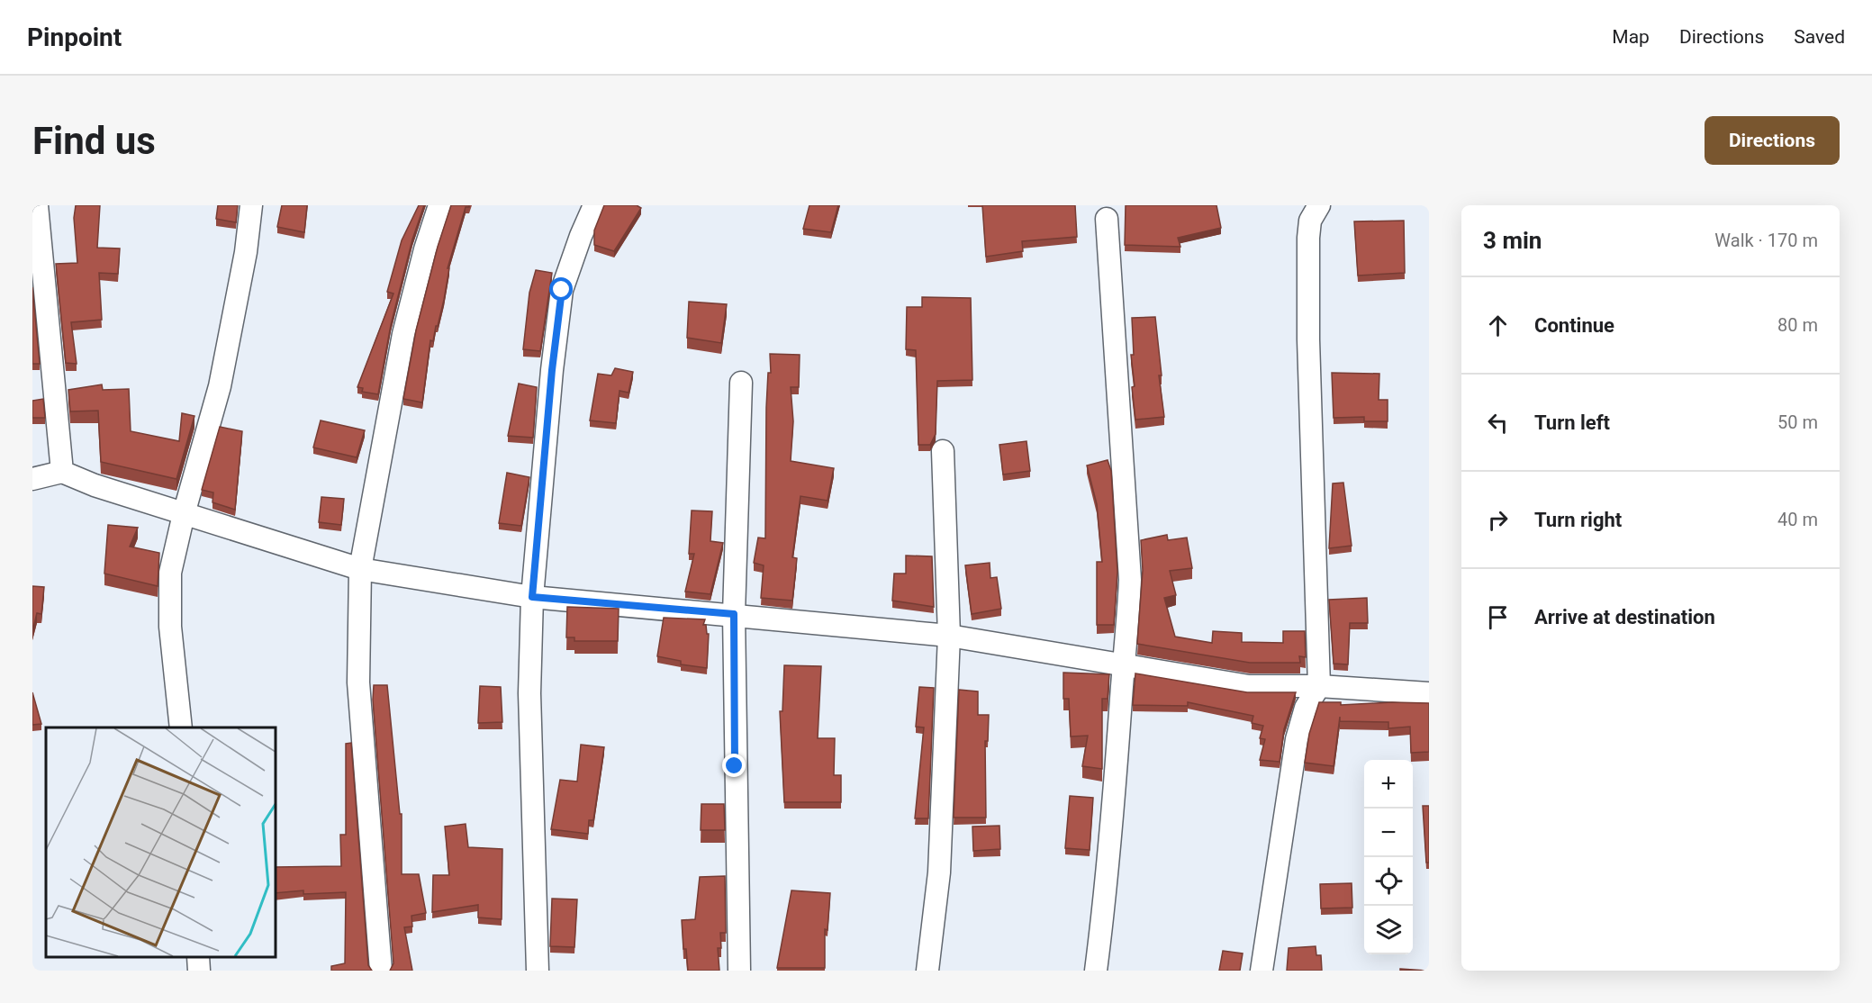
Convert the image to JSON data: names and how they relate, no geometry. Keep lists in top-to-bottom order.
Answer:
{
  "page": {
    "header": "Pinpoint",
    "nav": ["Map", "Directions", "Saved"],
    "buttons": "Directions",
    "title": "Find us",
    "heading": ["3 min", "Walk · 170 m"],
    "list": [
      ["Continue", "80 m"],
      ["Turn left", "50 m"],
      ["Turn right", "40 m"],
      "Arrive at destination"
    ],
    "map_buttons": ["+", "−"]
  }
}
